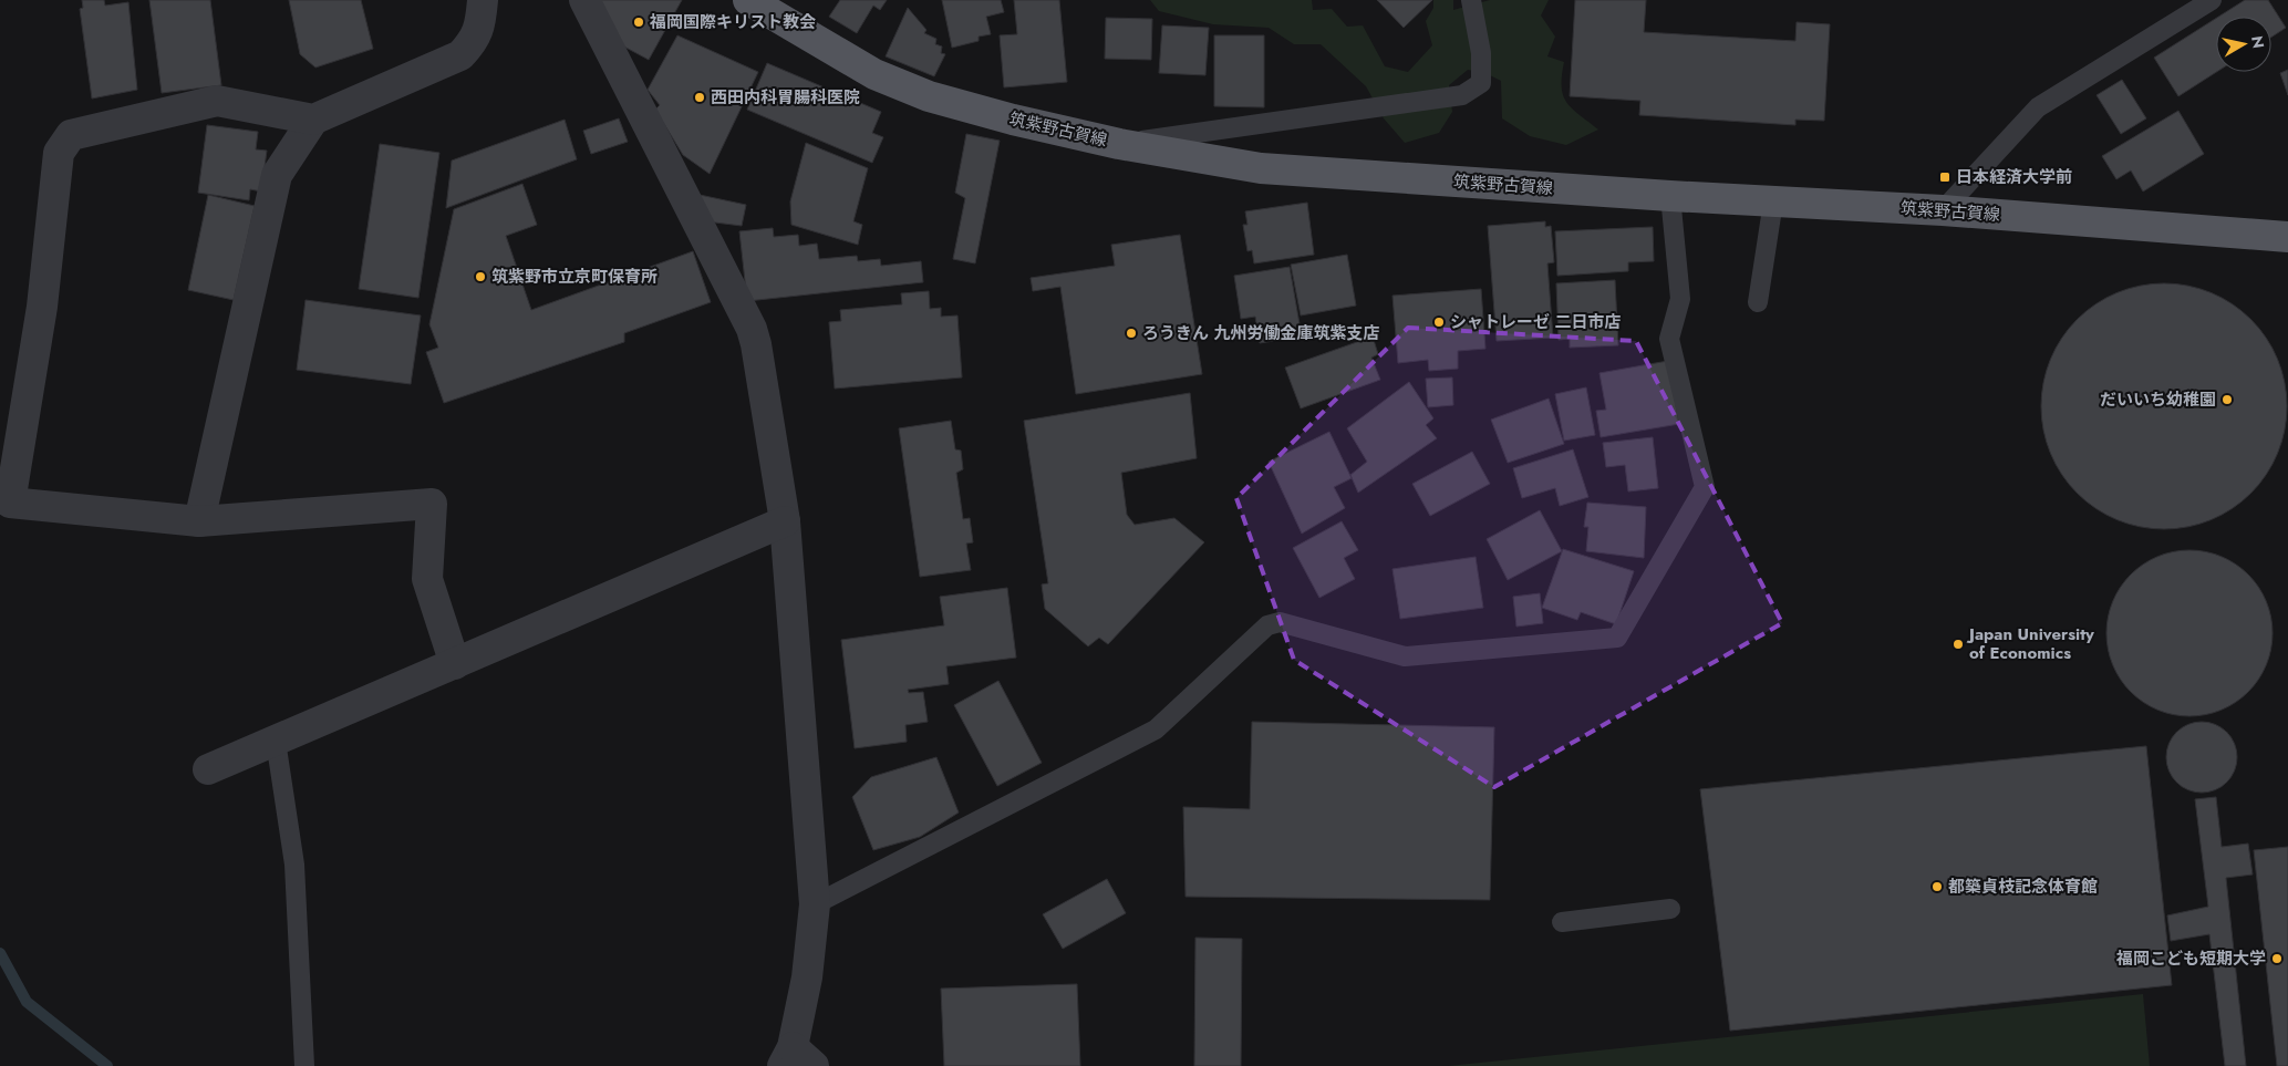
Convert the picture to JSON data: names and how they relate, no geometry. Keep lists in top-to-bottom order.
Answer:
{
  "streets": {
    "main road": ["筑紫野古賀線"]
  },
  "places": {
    "other": [
      "福岡国際キリスト教会",
      "西田内科胃腸科医院",
      "筑紫野市立京町保育所",
      "シャトレーゼ 二日市店",
      "ろうきん 九州労働金庫筑紫支店",
      "だいいち幼稚園",
      "Japan University of Economics",
      "都築貞枝記念体育館",
      "福岡こども短期大学"
    ],
    "transit": ["日本経済大学前"]
  },
  "north": "right"
}
